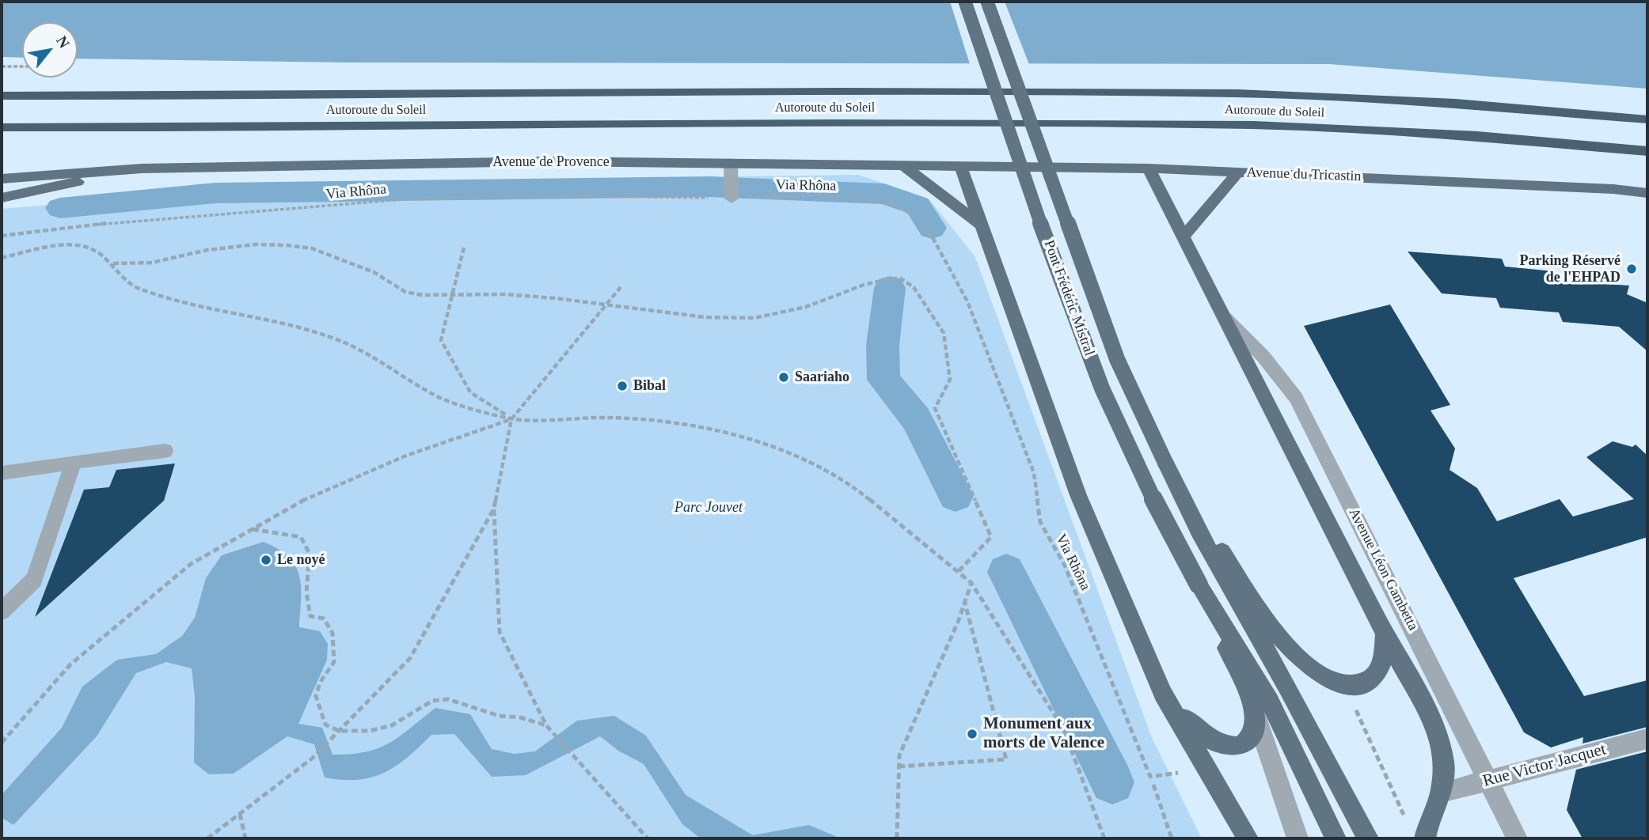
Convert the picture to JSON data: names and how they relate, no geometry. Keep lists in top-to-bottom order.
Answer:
{
  "streets": {
    "highway": ["Autoroute du Soleil"],
    "main road": ["Avenue de Provence", "Avenue du Tricastin", "Pont Frédéric Mistral"],
    "street": ["Avenue Léon Gambetta", "Rue Victor Jacquet"],
    "path": ["Via Rhôna"]
  },
  "crossings": [
    ["Avenue de Provence", "Avenue du Tricastin"],
    ["Avenue Léon Gambetta", "Rue Victor Jacquet"]
  ],
  "parks": ["Parc Jouvet"],
  "places": [
    "Parking Réservé de l'EHPAD",
    "Saariaho",
    "Bibal",
    "Le noyé",
    "Monument aux morts de Valence"
  ],
  "north": "top right"
}
